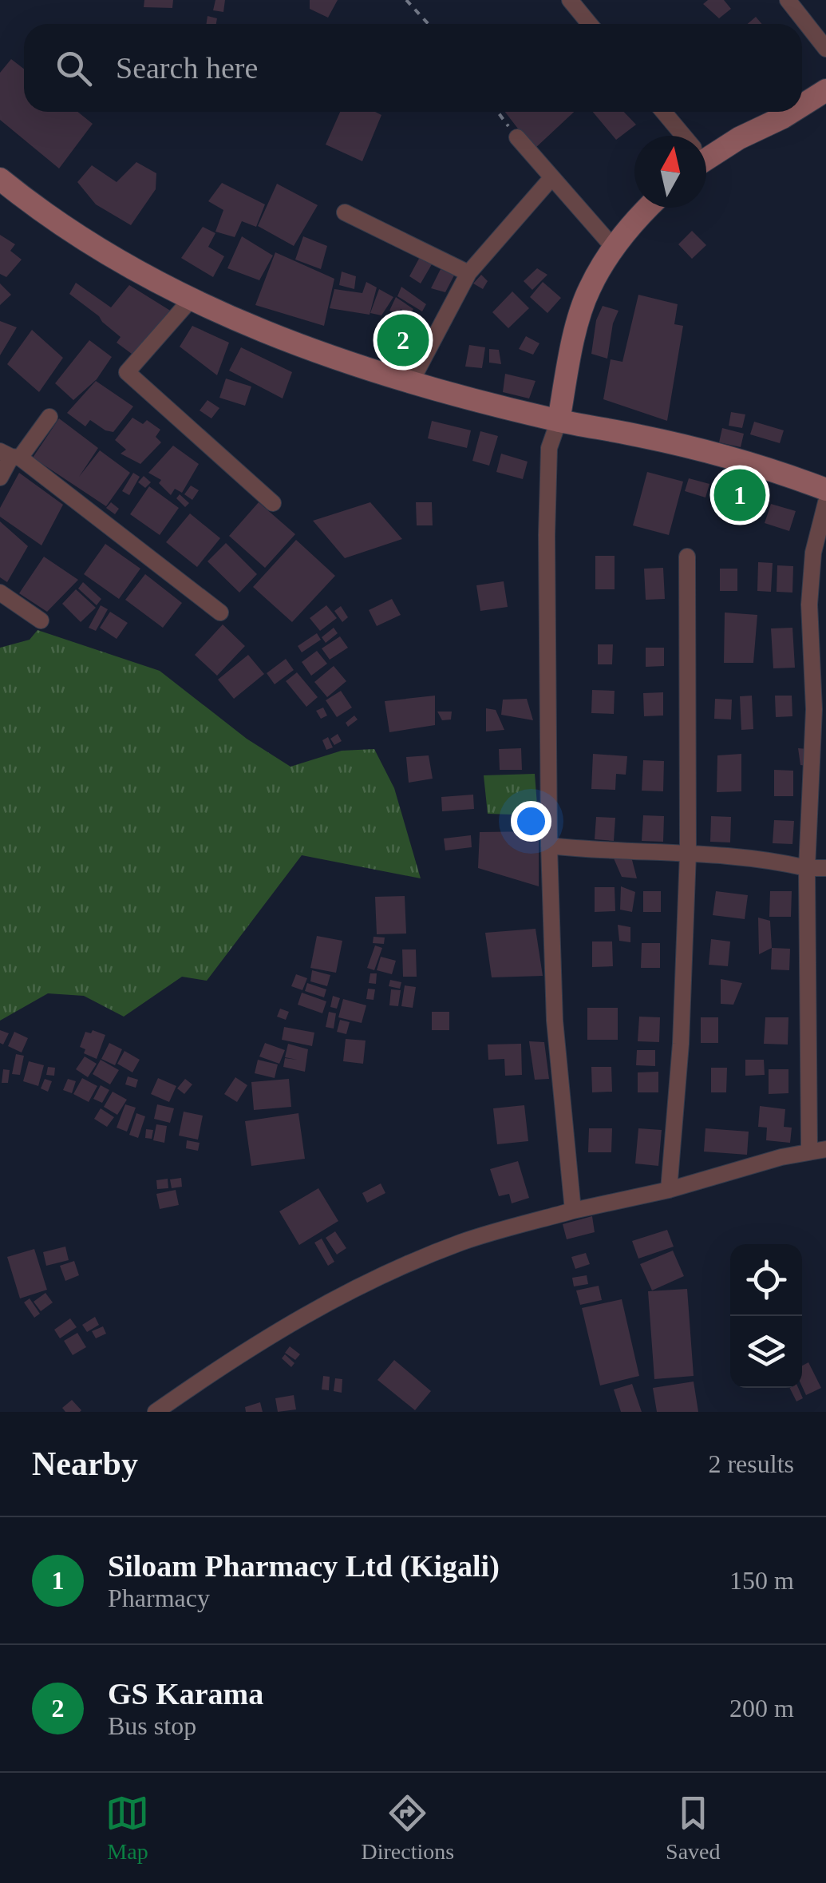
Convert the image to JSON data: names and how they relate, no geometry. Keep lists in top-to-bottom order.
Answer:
{
  "north": "top",
  "page": {
    "search": "Search here",
    "pins": ["2", "1"],
    "heading": ["Nearby", "2 results"],
    "list": [
      {
        "mark": "1",
        "name": "Siloam Pharmacy Ltd (Kigali)",
        "note": "Pharmacy",
        "value": "150 m"
      },
      {
        "mark": "2",
        "name": "GS Karama",
        "note": "Bus stop",
        "value": "200 m"
      }
    ],
    "nav": ["Map", "Directions", "Saved"]
  }
}
